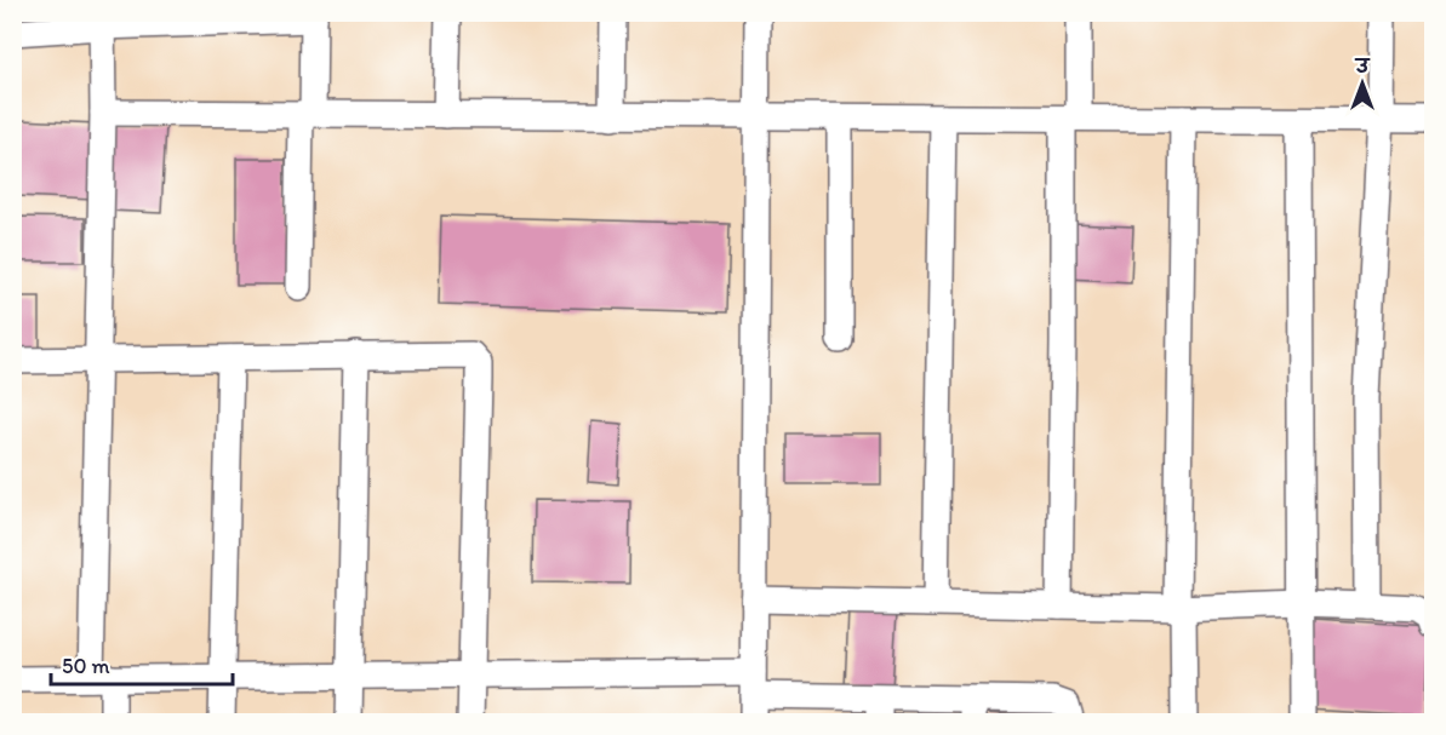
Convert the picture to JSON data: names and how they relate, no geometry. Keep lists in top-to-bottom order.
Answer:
{
  "scale_bar": "50 m",
  "north": "top"
}
